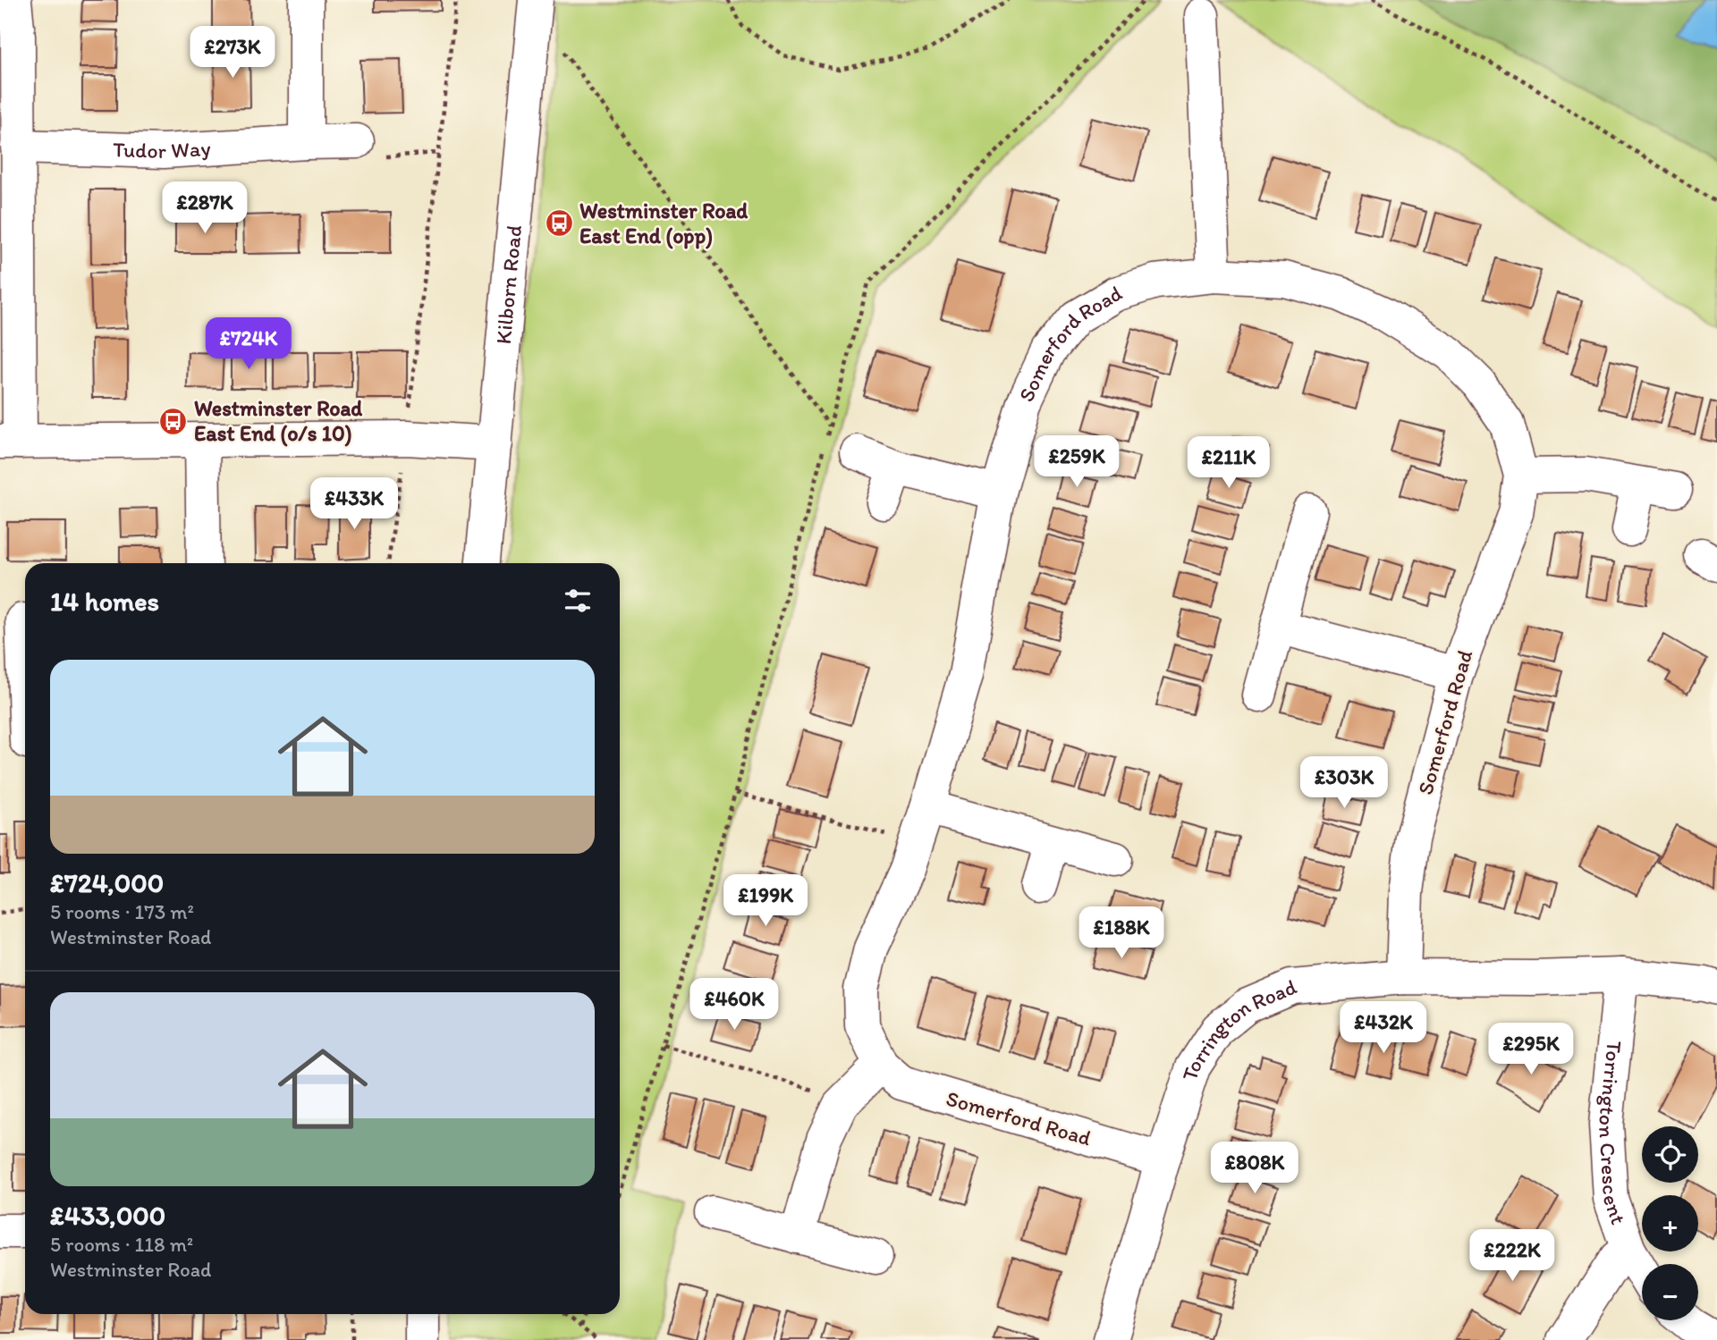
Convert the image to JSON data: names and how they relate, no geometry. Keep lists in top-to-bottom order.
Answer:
{
  "streets": {
    "street": [
      "Tudor Way",
      "Kilborn Road",
      "Somerford Road",
      "Torrington Road",
      "Torrington Crescent"
    ]
  },
  "crossings": [
    ["Somerford Road", "Torrington Road"],
    ["Torrington Road", "Torrington Crescent"]
  ],
  "places": {
    "bus stop": ["Westminster Road East End (opp)", "Westminster Road East End (o/s 10)"]
  },
  "page": {
    "price": [
      "£273K",
      "£287K",
      "£724K",
      "£259K",
      "£211K",
      "£433K",
      "£303K",
      "£199K",
      "£188K",
      "£460K",
      "£432K",
      "£295K",
      "£808K",
      "£222K"
    ],
    "heading": "14 homes",
    "list": [
      {
        "name": "£724,000",
        "note": "5 rooms · 173 m² · Westminster Road"
      },
      {
        "name": "£433,000",
        "note": "5 rooms · 118 m² · Westminster Road"
      }
    ],
    "map_buttons": ["+", "−"]
  }
}
